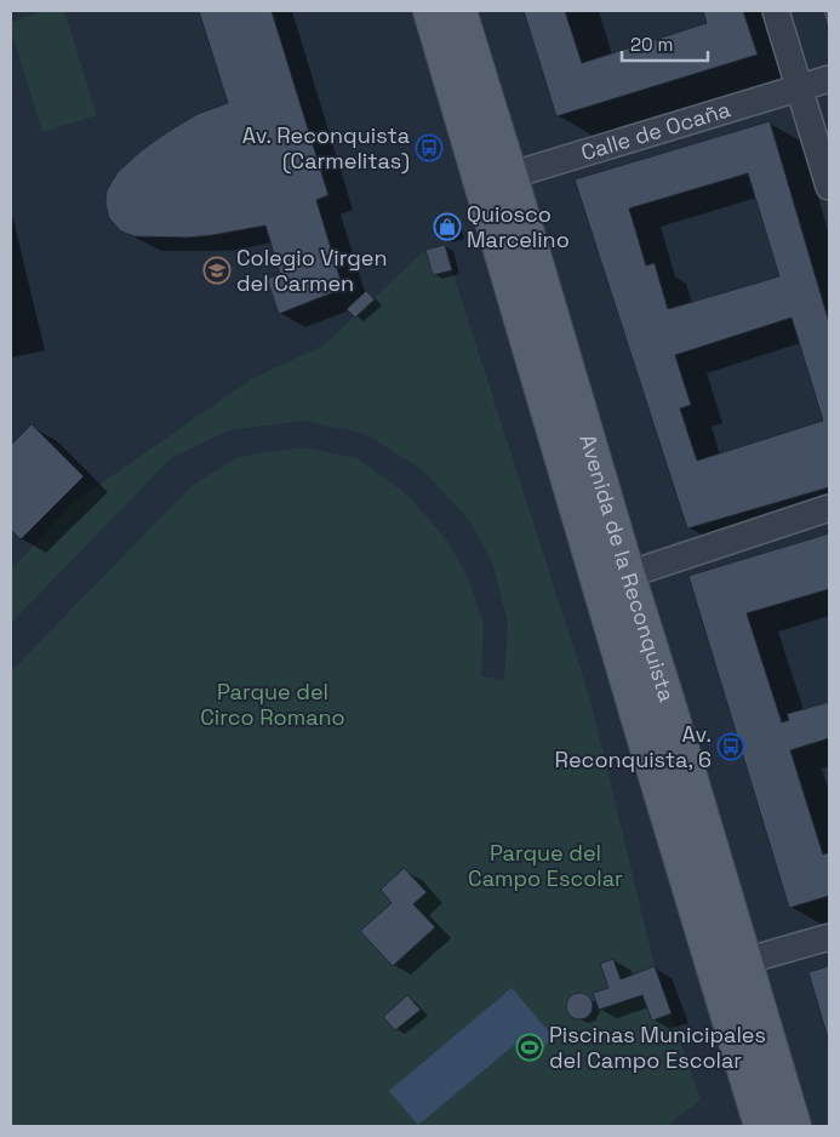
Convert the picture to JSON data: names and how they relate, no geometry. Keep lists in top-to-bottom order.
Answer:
{
  "streets": {
    "main road": ["Avenida de la Reconquista"],
    "street": ["Calle de Ocaña"]
  },
  "crossings": [
    ["Calle de Ocaña", "Avenida de la Reconquista"]
  ],
  "parks": ["Parque del Circo Romano", "Parque del Campo Escolar"],
  "places": {
    "bus stop": ["Av. Reconquista (Carmelitas)", "Av. Reconquista, 6"],
    "shop": ["Quiosco Marcelino"],
    "school or university": ["Colegio Virgen del Carmen"],
    "sports": ["Piscinas Municipales del Campo Escolar"]
  },
  "scale_bar": "20 m"
}
